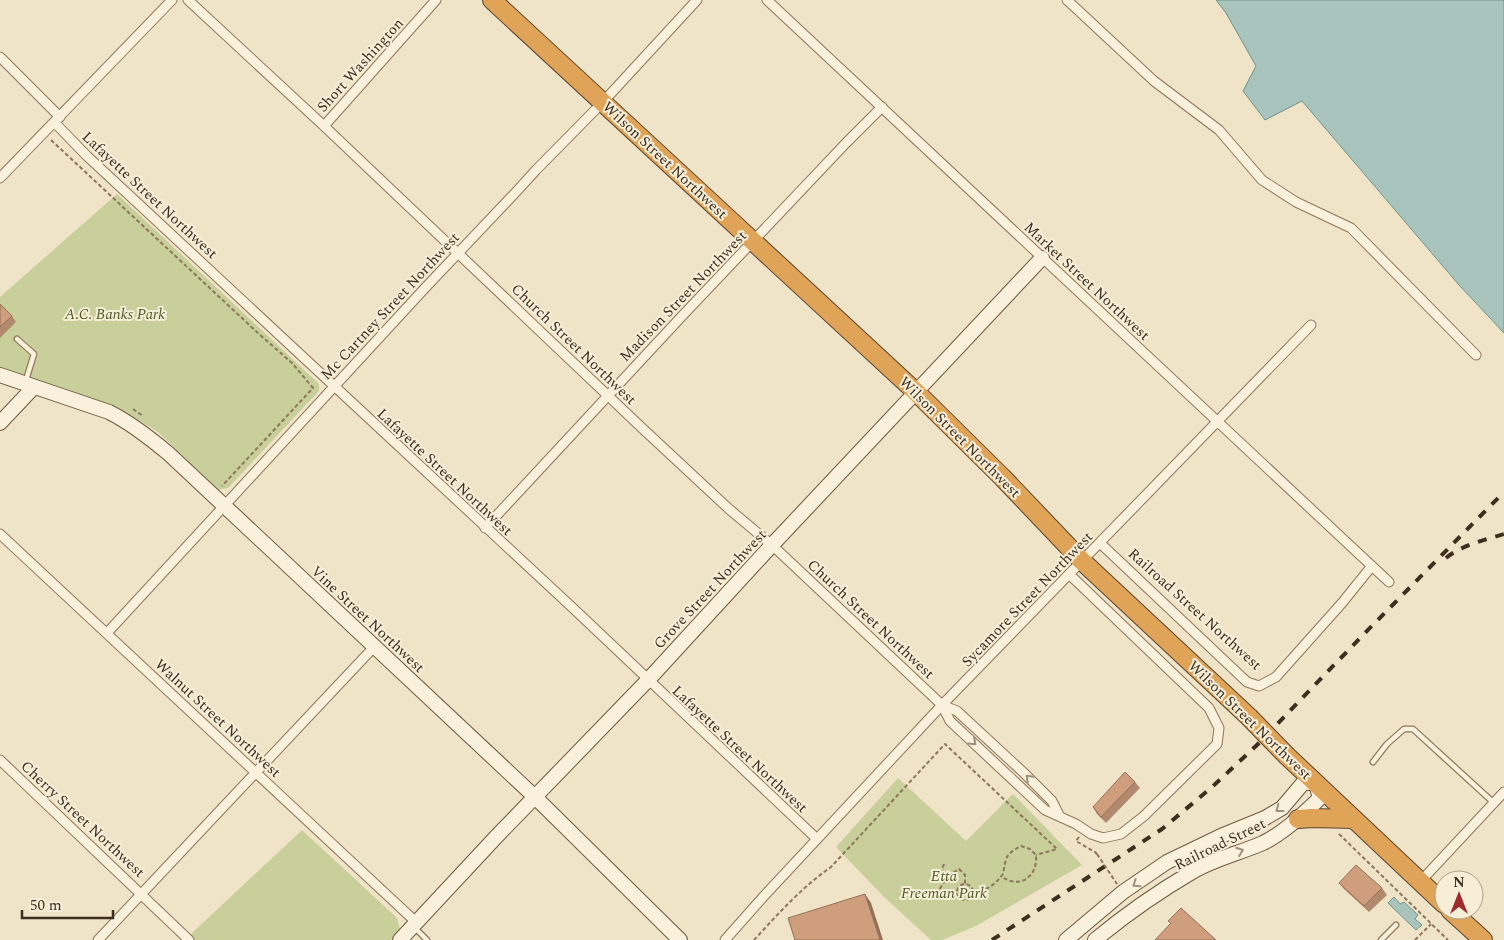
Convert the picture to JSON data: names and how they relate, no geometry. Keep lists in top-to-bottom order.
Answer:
{
  "streets": {
    "highway": ["Wilson Street Northwest"],
    "street": [
      "Short Washington",
      "Lafayette Street Northwest",
      "Market Street Northwest",
      "Madison Street Northwest",
      "Mc Cartney Street Northwest",
      "Church Street Northwest",
      "Grove Street Northwest",
      "Sycamore Street Northwest",
      "Railroad Street Northwest",
      "Vine Street Northwest",
      "Walnut Street Northwest",
      "Cherry Street Northwest",
      "Railroad Street"
    ]
  },
  "crossings": [
    ["Short Washington", "Church Street Northwest"],
    ["Wilson Street Northwest", "Madison Street Northwest"],
    ["Wilson Street Northwest", "Mc Cartney Street Northwest"],
    ["Wilson Street Northwest", "Grove Street Northwest"],
    ["Wilson Street Northwest", "Sycamore Street Northwest"],
    ["Wilson Street Northwest", "Railroad Street"],
    ["Lafayette Street Northwest", "Madison Street Northwest"],
    ["Lafayette Street Northwest", "Mc Cartney Street Northwest"],
    ["Lafayette Street Northwest", "Grove Street Northwest"],
    ["Lafayette Street Northwest", "Sycamore Street Northwest"],
    ["Market Street Northwest", "Madison Street Northwest"],
    ["Market Street Northwest", "Grove Street Northwest"],
    ["Market Street Northwest", "Sycamore Street Northwest"],
    ["Market Street Northwest", "Railroad Street Northwest"],
    ["Madison Street Northwest", "Church Street Northwest"],
    ["Mc Cartney Street Northwest", "Church Street Northwest"],
    ["Mc Cartney Street Northwest", "Vine Street Northwest"],
    ["Mc Cartney Street Northwest", "Walnut Street Northwest"],
    ["Church Street Northwest", "Grove Street Northwest"],
    ["Church Street Northwest", "Sycamore Street Northwest"],
    ["Grove Street Northwest", "Vine Street Northwest"],
    ["Grove Street Northwest", "Walnut Street Northwest"],
    ["Sycamore Street Northwest", "Railroad Street Northwest"]
  ],
  "parks": ["A.C. Banks Park", "Etta Freeman Park"],
  "scale_bar": "50 m",
  "north": "top"
}
